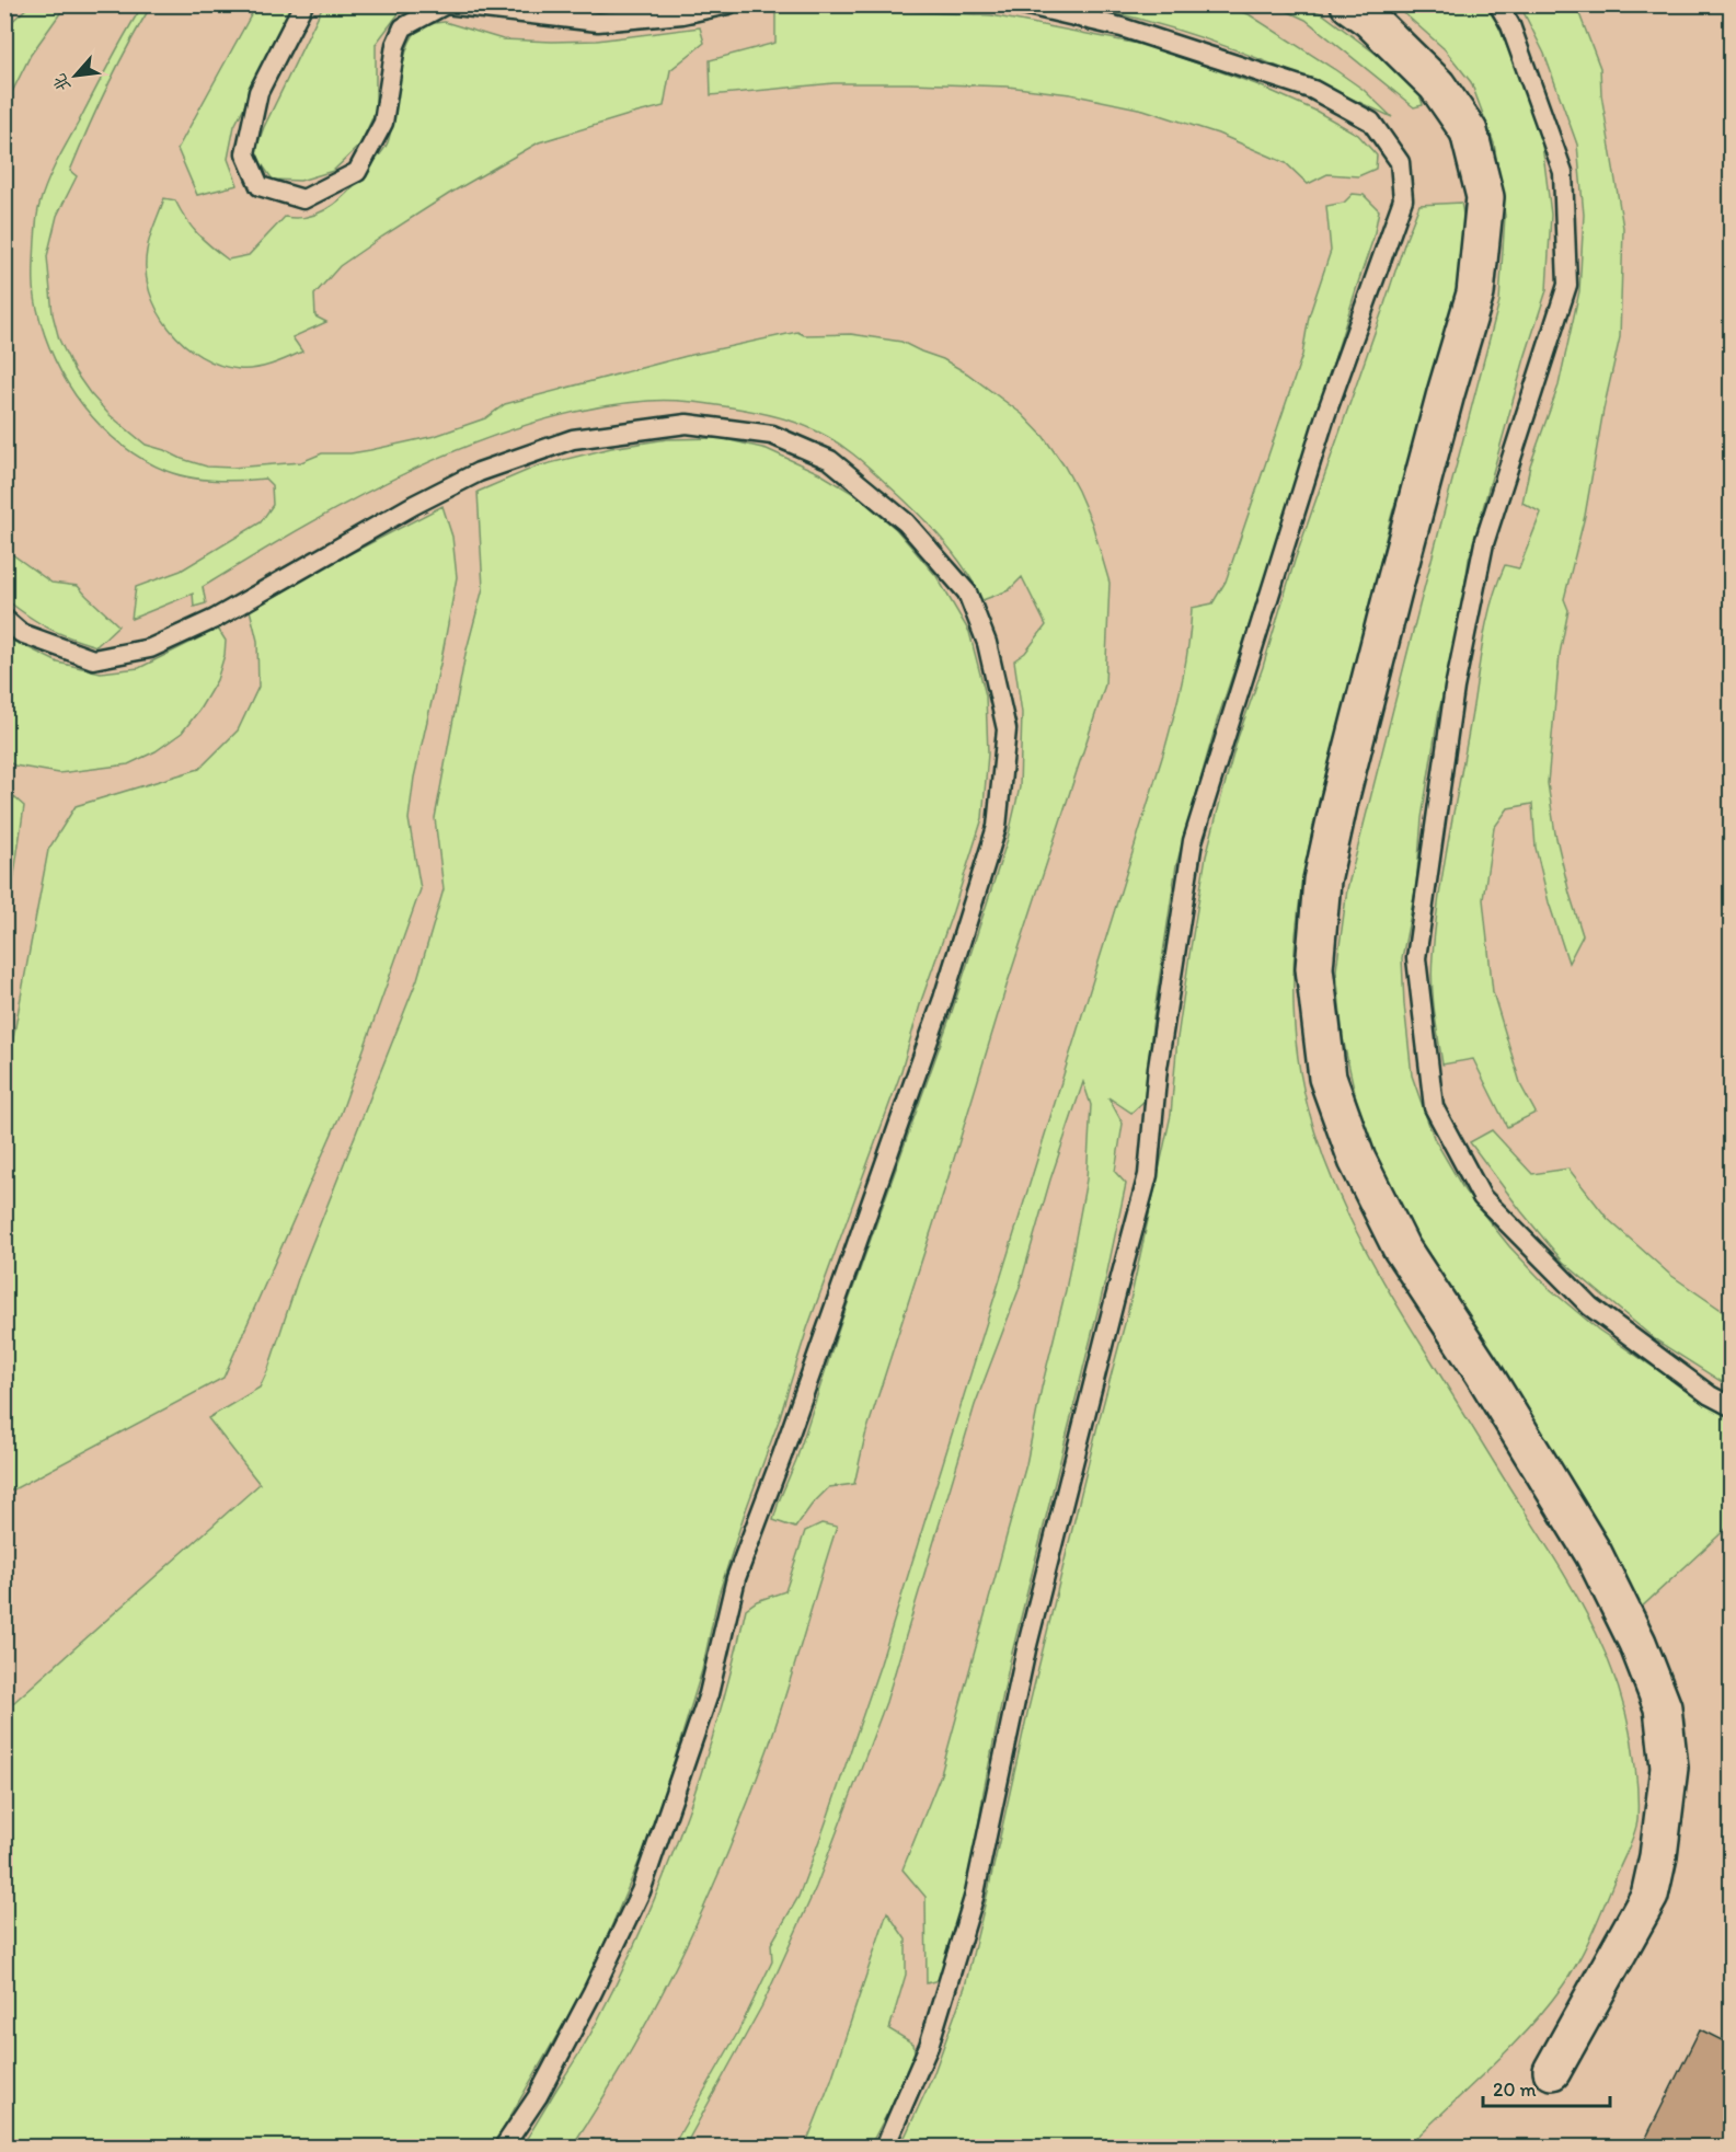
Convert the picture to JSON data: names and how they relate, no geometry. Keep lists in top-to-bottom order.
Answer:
{
  "scale_bar": "20 m",
  "north": "bottom left"
}
